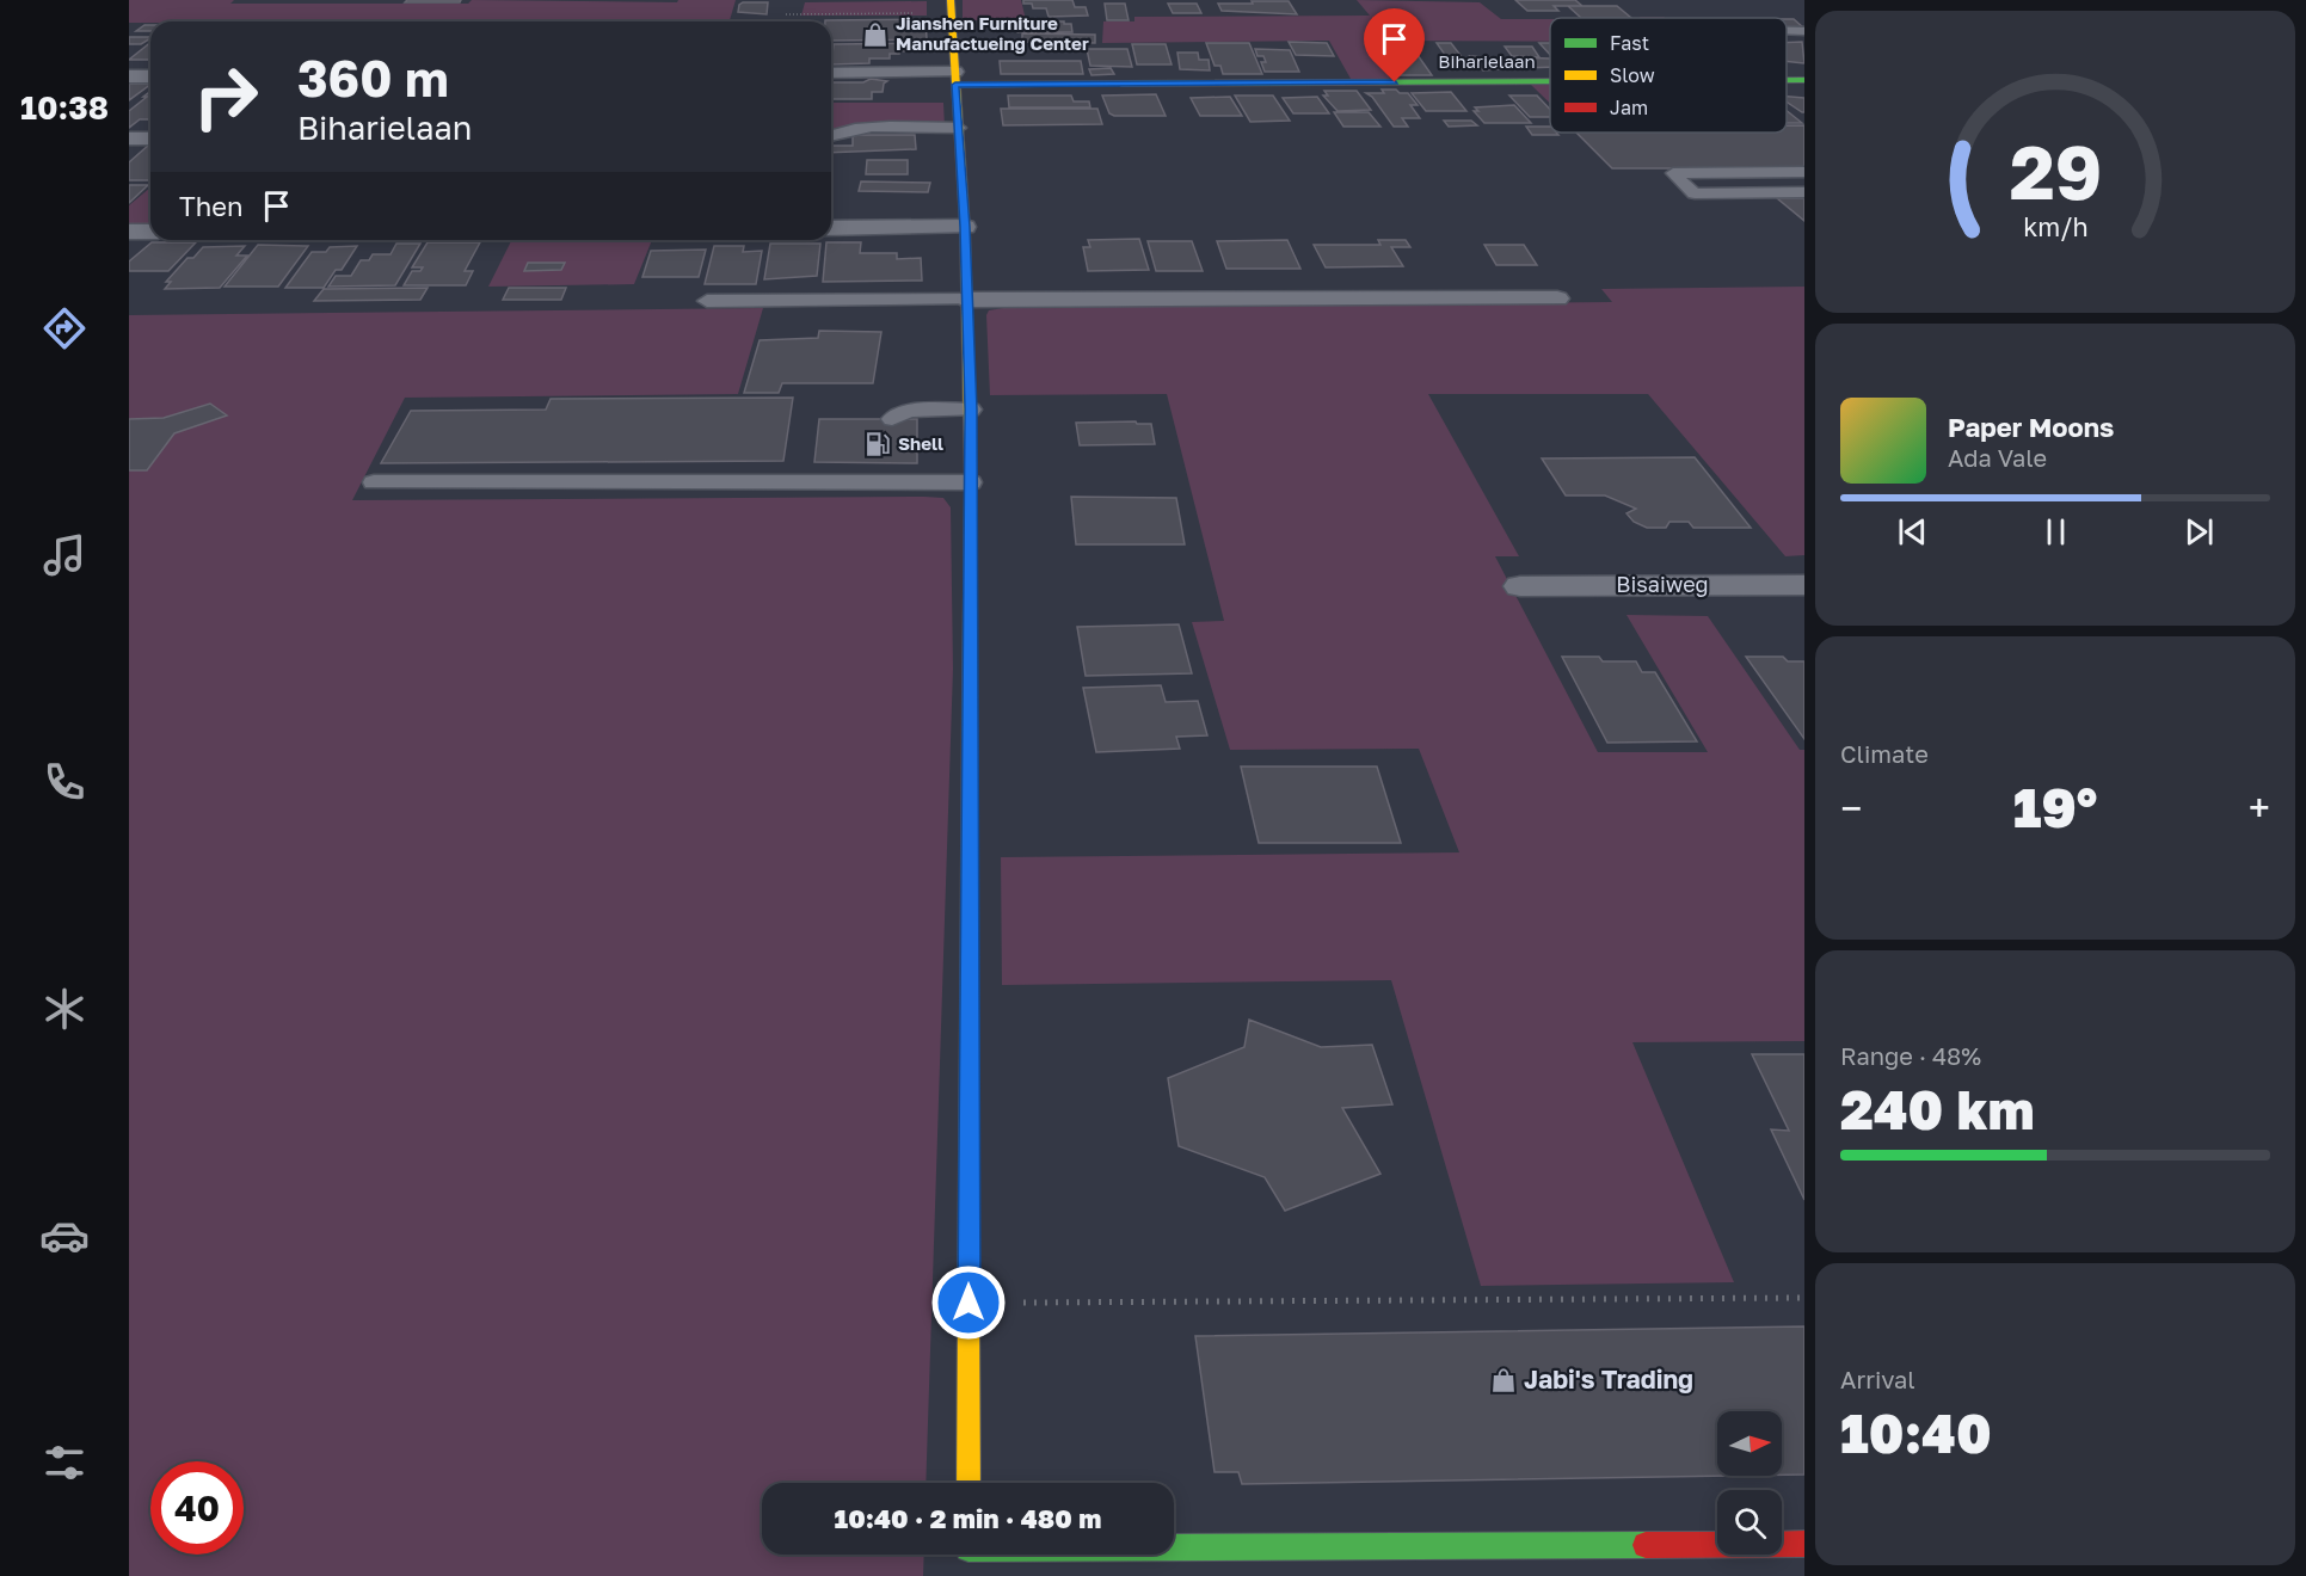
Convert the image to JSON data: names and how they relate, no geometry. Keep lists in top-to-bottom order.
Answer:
{
  "streets": {
    "street": ["Biharielaan", "Bisaiweg"]
  },
  "places": {
    "shop": ["Jianshen Furniture Manufactueing Center", "Jabi's Trading"],
    "fuel station": ["Shell"]
  },
  "legend": ["Fast", "Slow", "Jam"],
  "north": "right",
  "page": {
    "tabs": "10:38",
    "turn": ["360 m", "Biharielaan"],
    "then": "Then",
    "song": ["Paper Moons", "Ada Vale"],
    "tile": [
      "Climate",
      ["Range · 48%", "240 km"],
      ["Arrival", "10:40"]
    ],
    "heat": ["−", "19°", "+"],
    "limit": "40",
    "trip": "10:40 · 2 min · 480 m",
    "gauge": ["29", "km/h"]
  }
}
